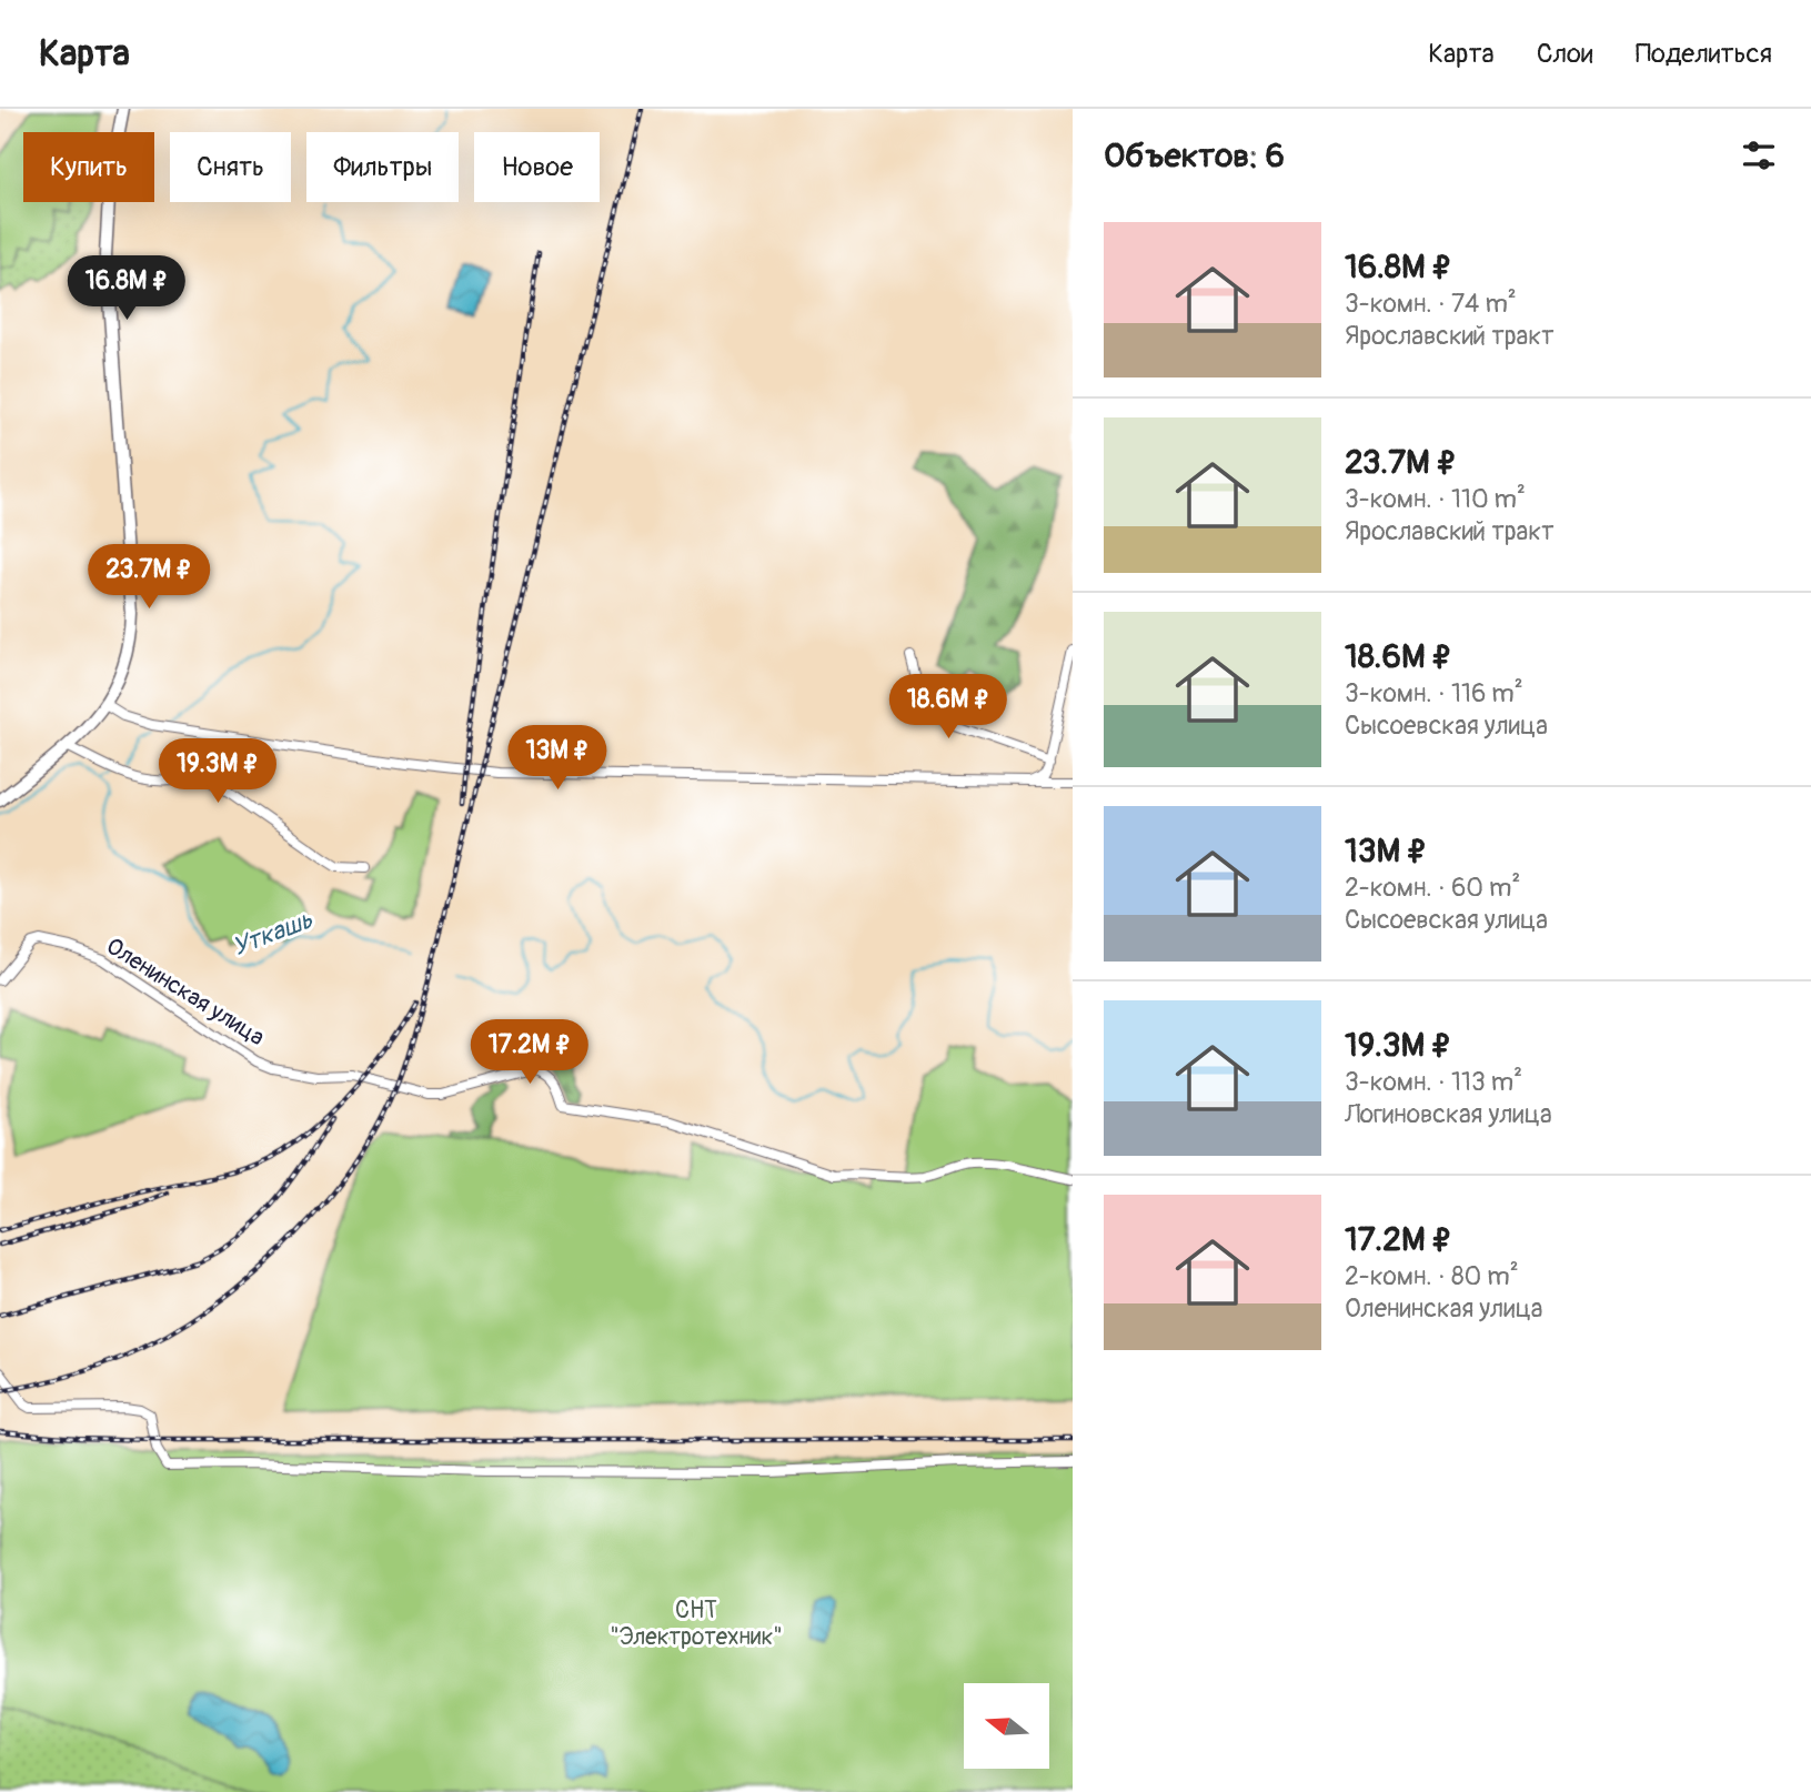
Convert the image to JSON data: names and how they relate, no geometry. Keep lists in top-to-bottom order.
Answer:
{
  "streets": {
    "street": ["Оленинская улица"]
  },
  "water": ["Уткашь"],
  "parks": ["СНТ \"Электротехник\""],
  "north": "left",
  "page": {
    "header": "Карта",
    "nav": ["Карта", "Слои", "Поделиться"],
    "heading": "Объектов: 6",
    "chip": [
      "Купить",
      "Снять",
      "Фильтры",
      "Новое"
    ],
    "list": [
      {
        "name": "16.8M ₽",
        "note": "3-комн. · 74 m² · Ярославский тракт"
      },
      {
        "name": "23.7M ₽",
        "note": "3-комн. · 110 m² · Ярославский тракт"
      },
      {
        "name": "18.6M ₽",
        "note": "3-комн. · 116 m² · Сысоевская улица"
      },
      {
        "name": "13M ₽",
        "note": "2-комн. · 60 m² · Сысоевская улица"
      },
      {
        "name": "19.3M ₽",
        "note": "3-комн. · 113 m² · Логиновская улица"
      },
      {
        "name": "17.2M ₽",
        "note": "2-комн. · 80 m² · Оленинская улица"
      }
    ],
    "price": [
      "16.8M ₽",
      "23.7M ₽",
      "18.6M ₽",
      "13M ₽",
      "19.3M ₽",
      "17.2M ₽"
    ]
  }
}
